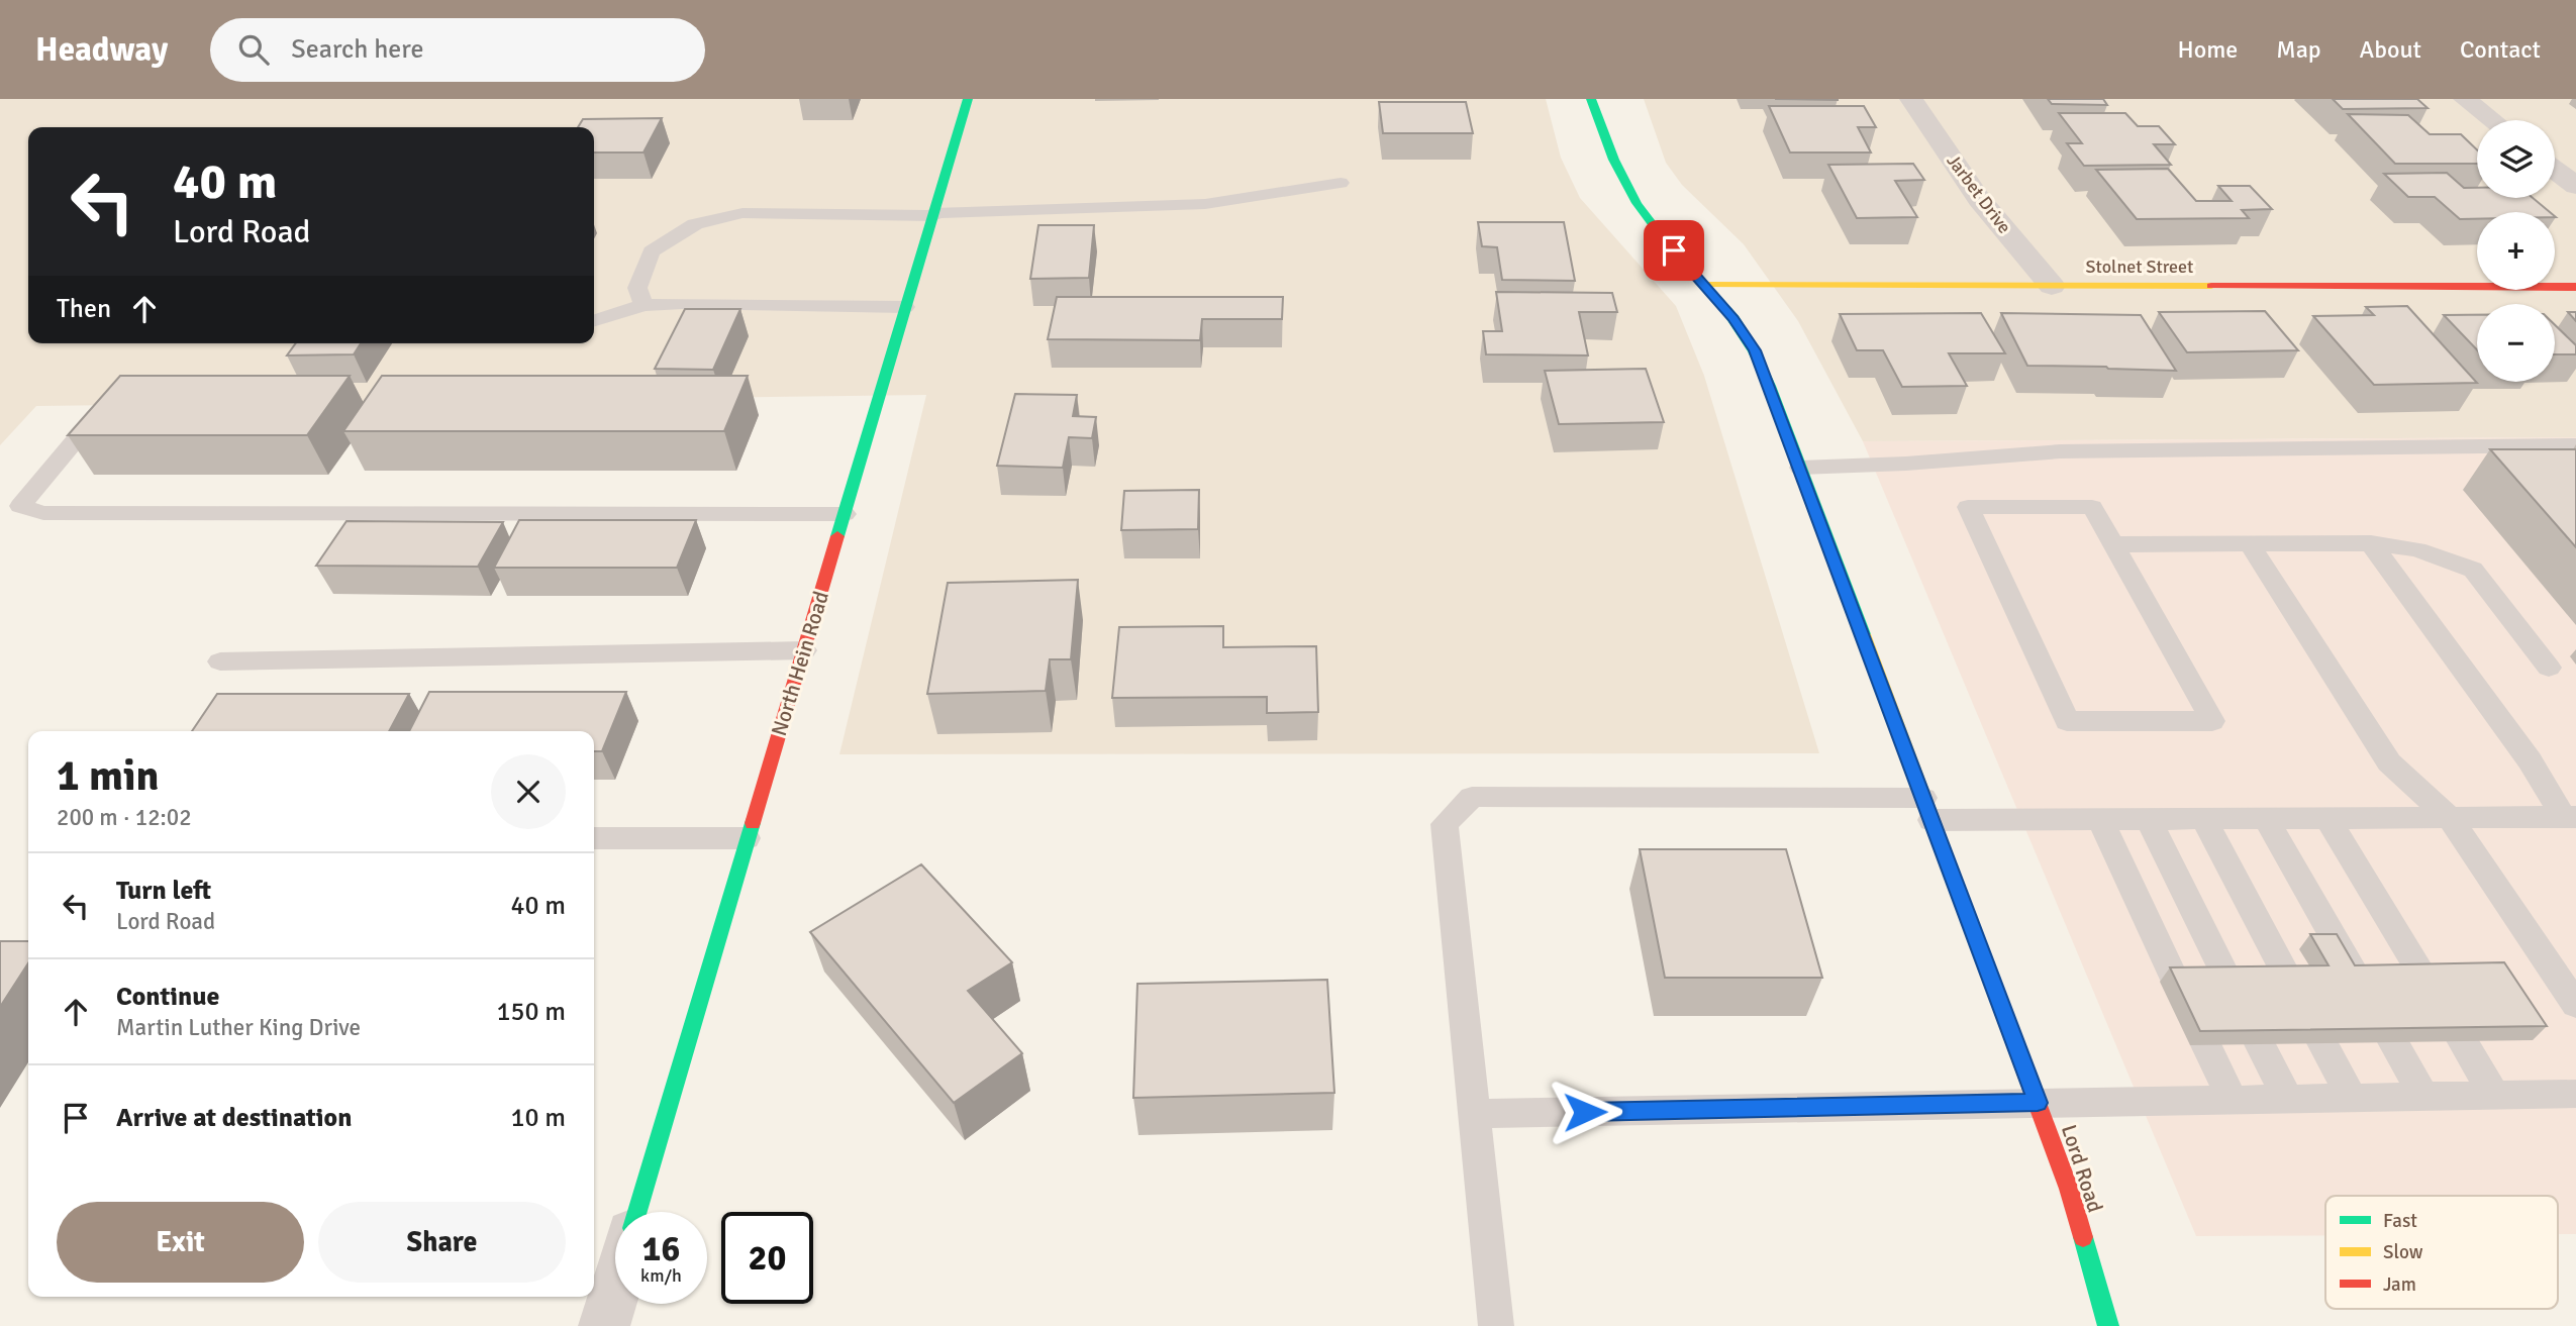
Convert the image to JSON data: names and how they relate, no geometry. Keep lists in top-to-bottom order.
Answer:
{
  "streets": {
    "street": [
      "Jarbet Drive",
      "Stolnet Street",
      "North Hein Road",
      "Lord Road"
    ]
  },
  "crossings": [
    ["Jarbet Drive", "Stolnet Street"],
    ["Stolnet Street", "Lord Road"]
  ],
  "legend": ["Fast", "Slow", "Jam"],
  "page": {
    "header": "Headway",
    "search": "Search here",
    "nav": [
      "Home",
      "Map",
      "About",
      "Contact"
    ],
    "map_buttons": ["+", "−"],
    "turn": ["40 m", "Lord Road"],
    "then": "Then",
    "heading": ["1 min", "200 m · 12:02"],
    "list": [
      {
        "name": "Turn left",
        "note": "Lord Road",
        "value": "40 m"
      },
      {
        "name": "Continue",
        "note": "Martin Luther King Drive",
        "value": "150 m"
      },
      {
        "name": "Arrive at destination",
        "value": "10 m"
      }
    ],
    "buttons": ["Exit", "Share"],
    "speed": "16 km/h",
    "limit": "20"
  }
}
